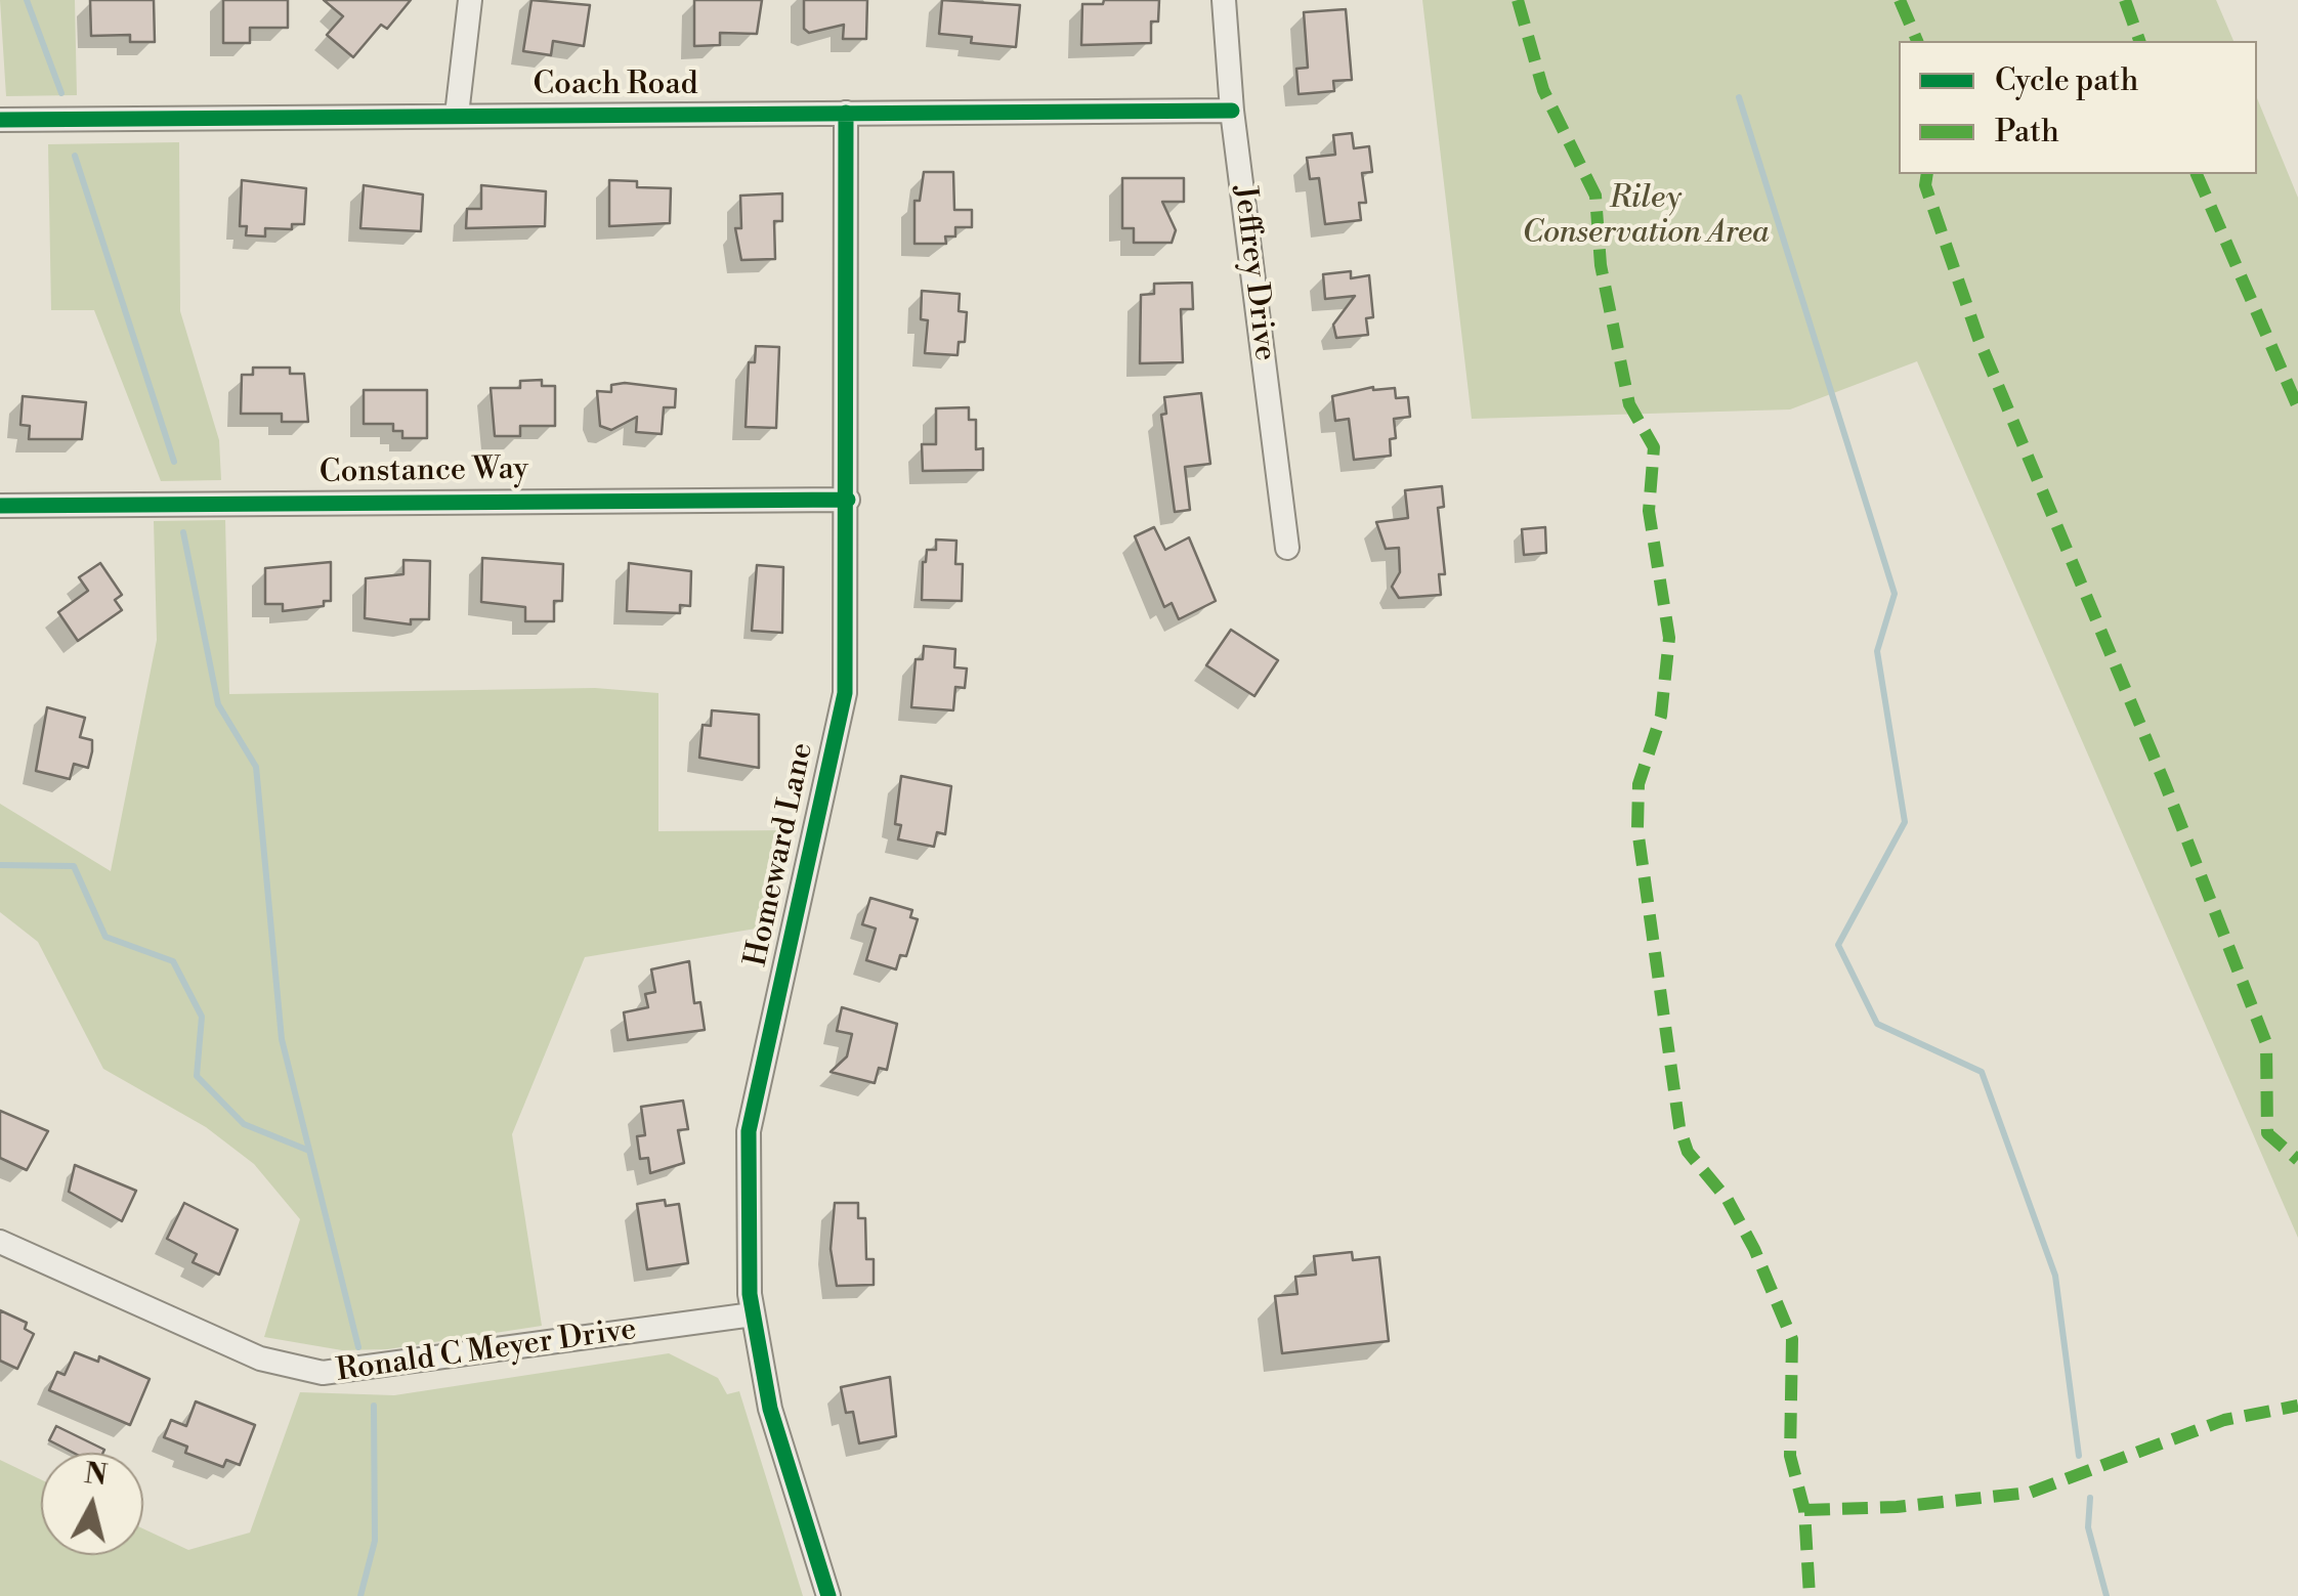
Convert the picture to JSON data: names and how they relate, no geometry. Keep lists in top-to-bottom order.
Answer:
{
  "streets": {
    "street": [
      "Coach Road",
      "Jeffrey Drive",
      "Constance Way",
      "Homeward Lane",
      "Ronald C Meyer Drive"
    ]
  },
  "crossings": [
    ["Coach Road", "Jeffrey Drive"],
    ["Coach Road", "Homeward Lane"],
    ["Constance Way", "Homeward Lane"],
    ["Homeward Lane", "Ronald C Meyer Drive"]
  ],
  "parks": ["Riley Conservation Area"],
  "legend": ["Cycle path", "Path"],
  "north": "top"
}
